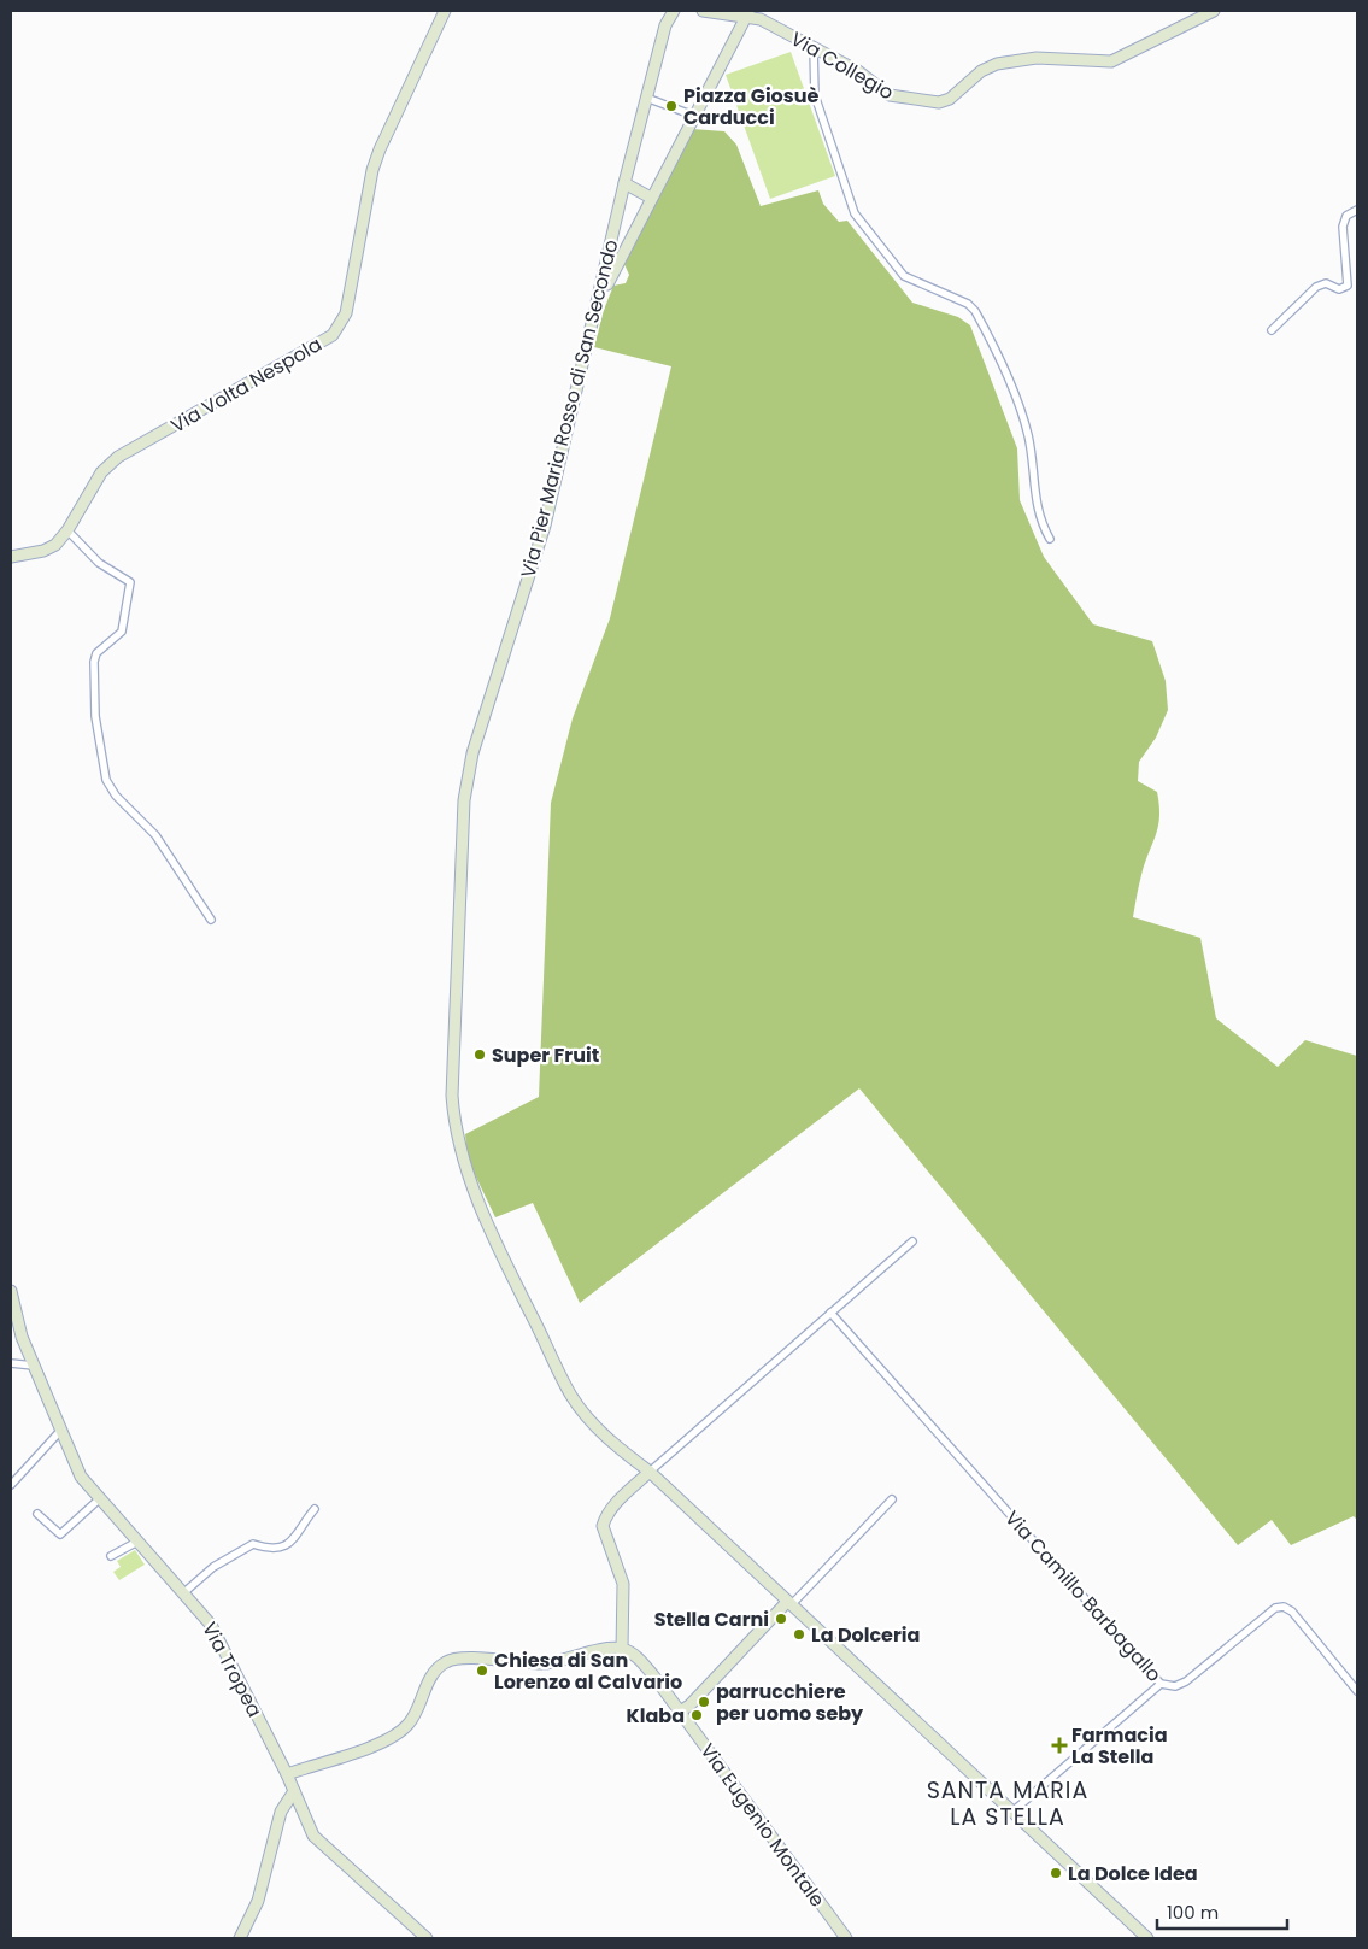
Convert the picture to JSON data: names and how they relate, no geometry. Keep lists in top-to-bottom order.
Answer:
{
  "streets": {
    "street": [
      "Via Collegio",
      "Via Volta Nespola",
      "Via Pier Maria Rosso di San Secondo",
      "Via Camillo Barbagallo",
      "Via Tropea",
      "Via Eugenio Montale"
    ]
  },
  "districts": ["SANTA MARIA LA STELLA"],
  "places": {
    "other": [
      "Piazza Giosuè Carducci",
      "Super Fruit",
      "Stella Carni",
      "La Dolceria",
      "Chiesa di San Lorenzo al Calvario",
      "parrucchiere per uomo seby",
      "Klaba",
      "La Dolce Idea"
    ],
    "health": ["Farmacia La Stella"]
  },
  "scale_bar": "100 m"
}
